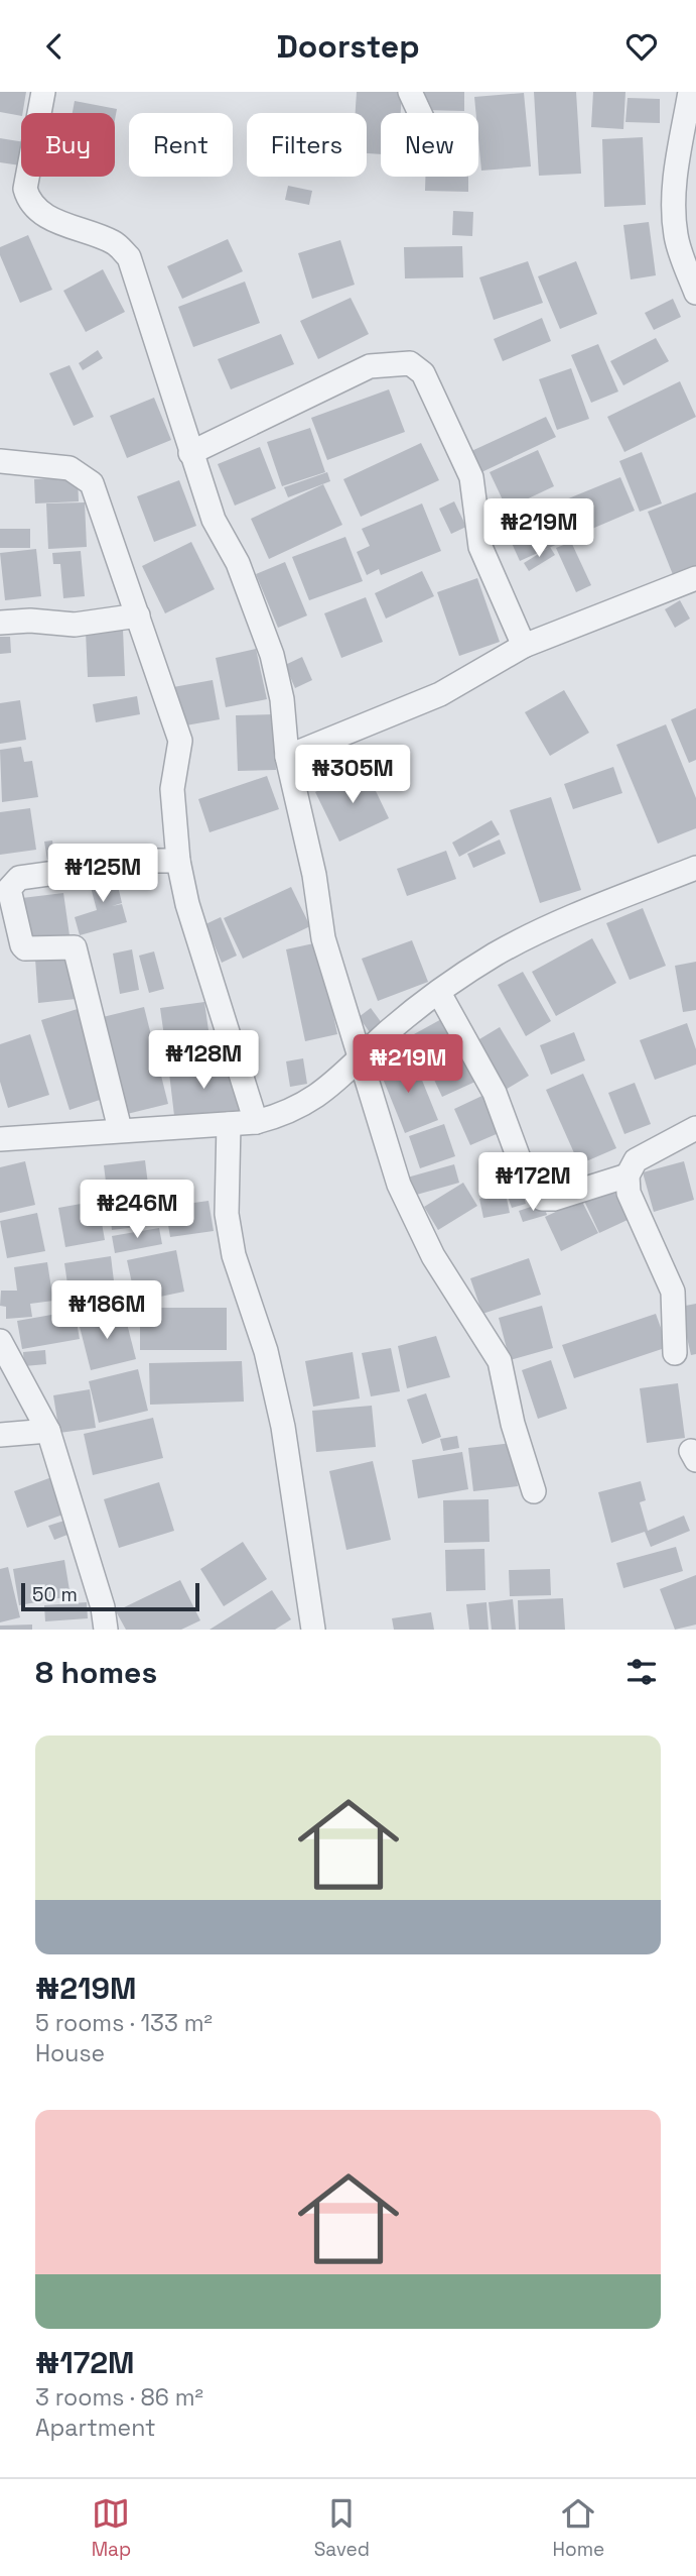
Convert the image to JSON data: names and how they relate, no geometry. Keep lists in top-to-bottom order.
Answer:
{
  "scale_bar": "50 m",
  "page": {
    "header": "Doorstep",
    "chip": [
      "Buy",
      "Rent",
      "Filters",
      "New"
    ],
    "price": [
      "₦219M",
      "₦305M",
      "₦125M",
      "₦128M",
      "₦219M",
      "₦172M",
      "₦246M",
      "₦186M"
    ],
    "scale": "50 m",
    "heading": "8 homes",
    "list": [
      {
        "name": "₦219M",
        "note": "5 rooms · 133 m² · House"
      },
      {
        "name": "₦172M",
        "note": "3 rooms · 86 m² · Apartment"
      }
    ],
    "tabs": ["Map", "Saved", "Home"]
  }
}
